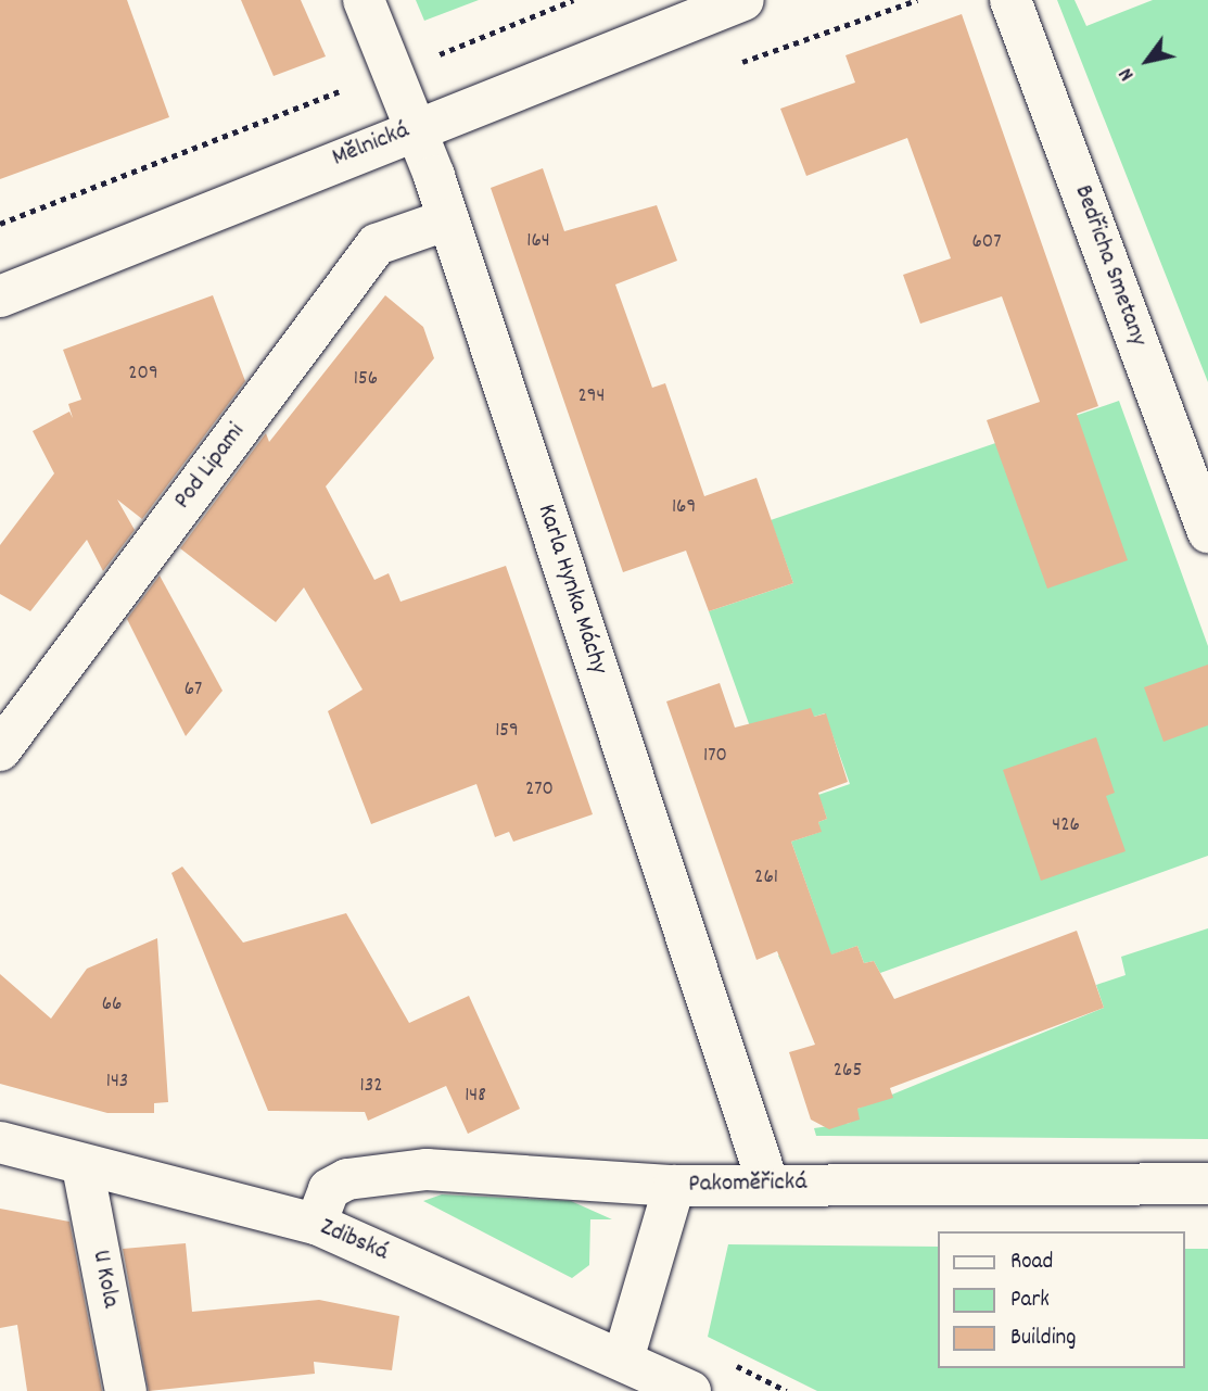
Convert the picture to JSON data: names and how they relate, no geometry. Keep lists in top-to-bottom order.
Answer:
{
  "streets": {
    "street": [
      "Mělnická",
      "Bedřicha Smetany",
      "Pod Lipami",
      "Karla Hynka Máchy",
      "Pakoměřická",
      "Zdibská",
      "U Kola"
    ]
  },
  "crossings": [
    ["Mělnická", "Karla Hynka Máchy"],
    ["Pod Lipami", "Karla Hynka Máchy"],
    ["Karla Hynka Máchy", "Pakoměřická"],
    ["Pakoměřická", "Zdibská"],
    ["Zdibská", "U Kola"]
  ],
  "house_numbers": [
    "164",
    "607",
    "209",
    "156",
    "294",
    "169",
    "67",
    "159",
    "170",
    "270",
    "426",
    "261",
    "66",
    "265",
    "143",
    "132",
    "148"
  ],
  "legend": ["Road", "Park", "Building"],
  "north": "bottom left"
}
